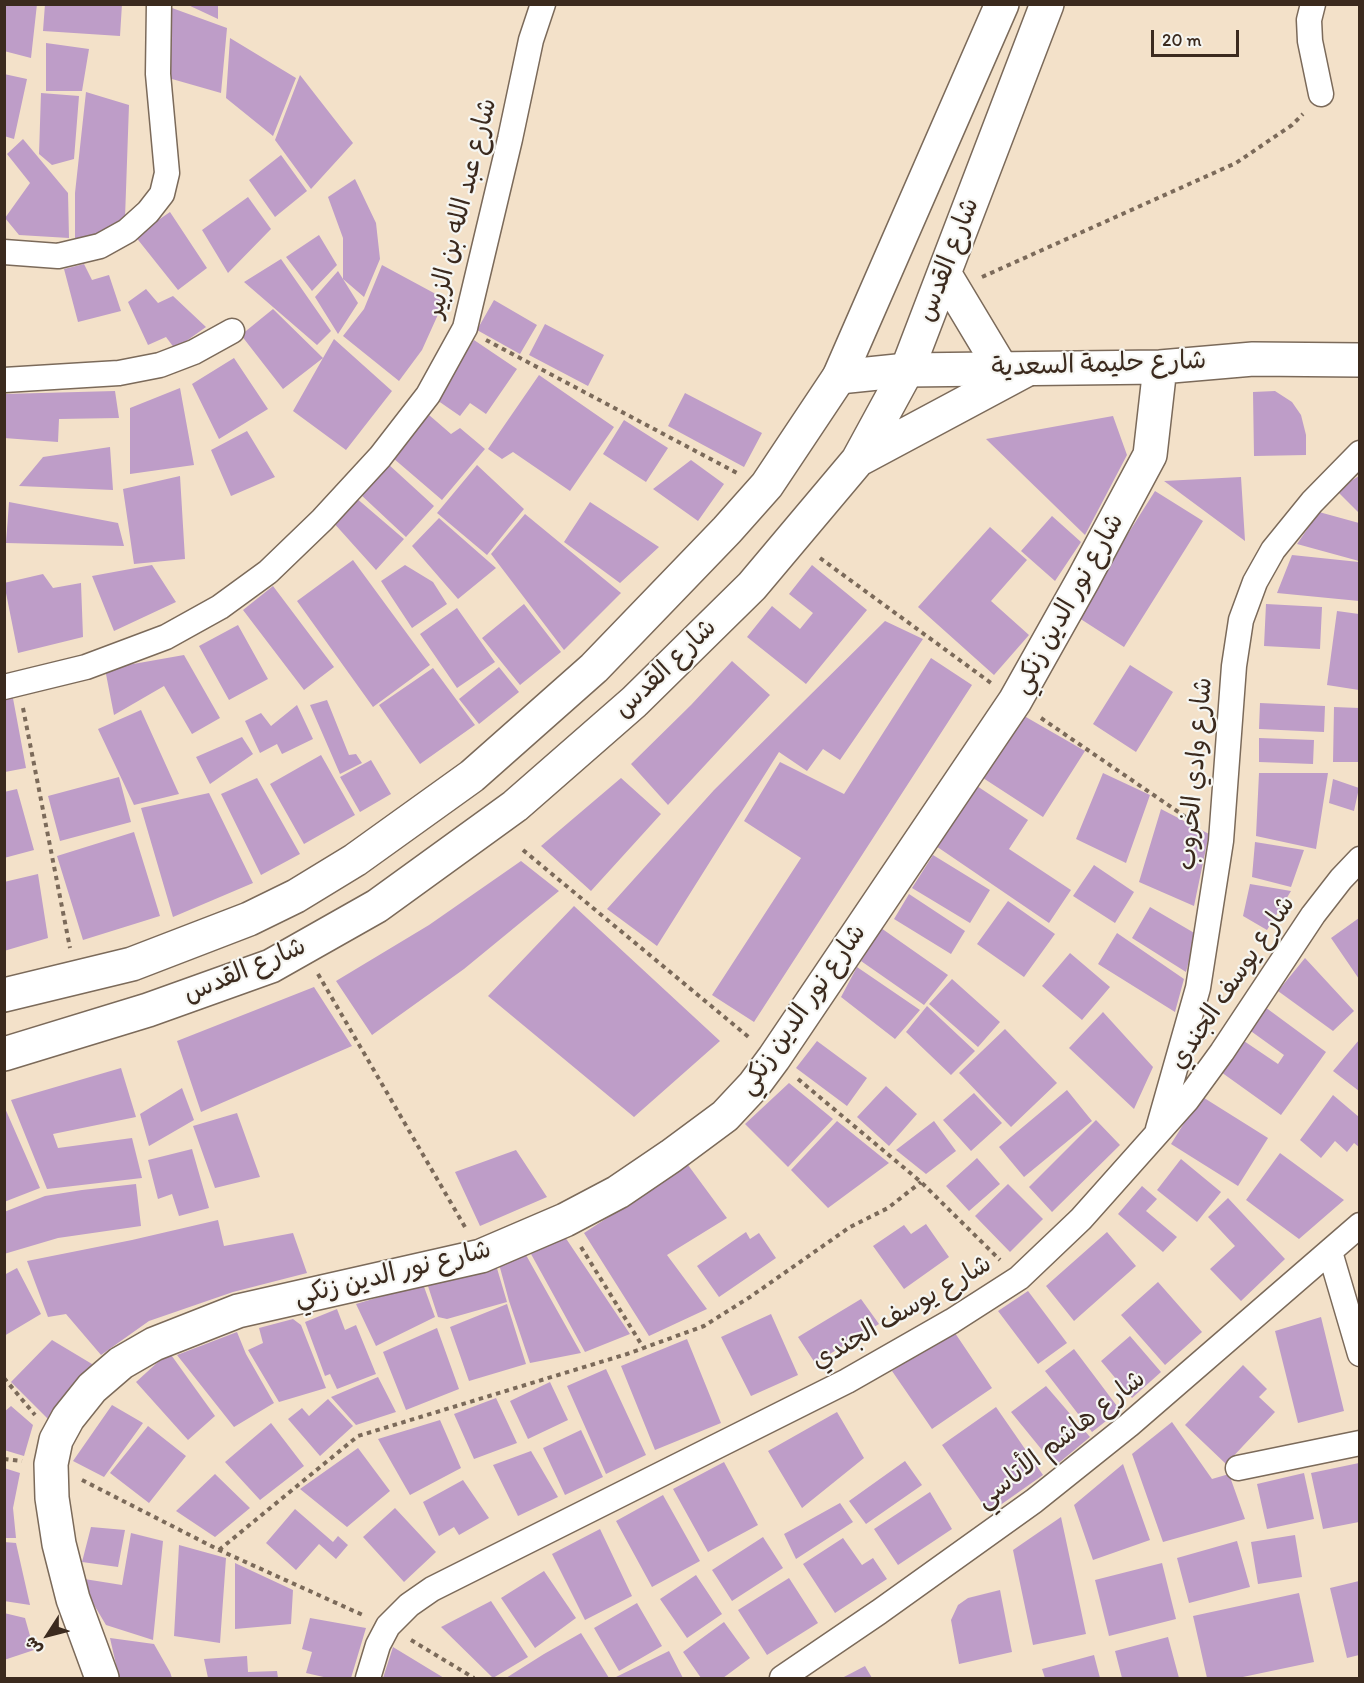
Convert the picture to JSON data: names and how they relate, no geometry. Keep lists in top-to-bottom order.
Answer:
{
  "streets": {
    "main road": ["شارع القدس", "شارع حليمة السعدية", "شارع نور الدين زنكي"],
    "street": [
      "شارع عبد الله بن الزبير",
      "شارع وادي الخروب",
      "شارع يوسف الجندي",
      "شارع هاشم الأتاسي"
    ]
  },
  "crossings": [
    ["شارع القدس", "شارع حليمة السعدية"],
    ["شارع حليمة السعدية", "شارع نور الدين زنكي"],
    ["شارع وادي الخروب", "شارع يوسف الجندي"]
  ],
  "scale_bar": "20 m",
  "north": "bottom left"
}
